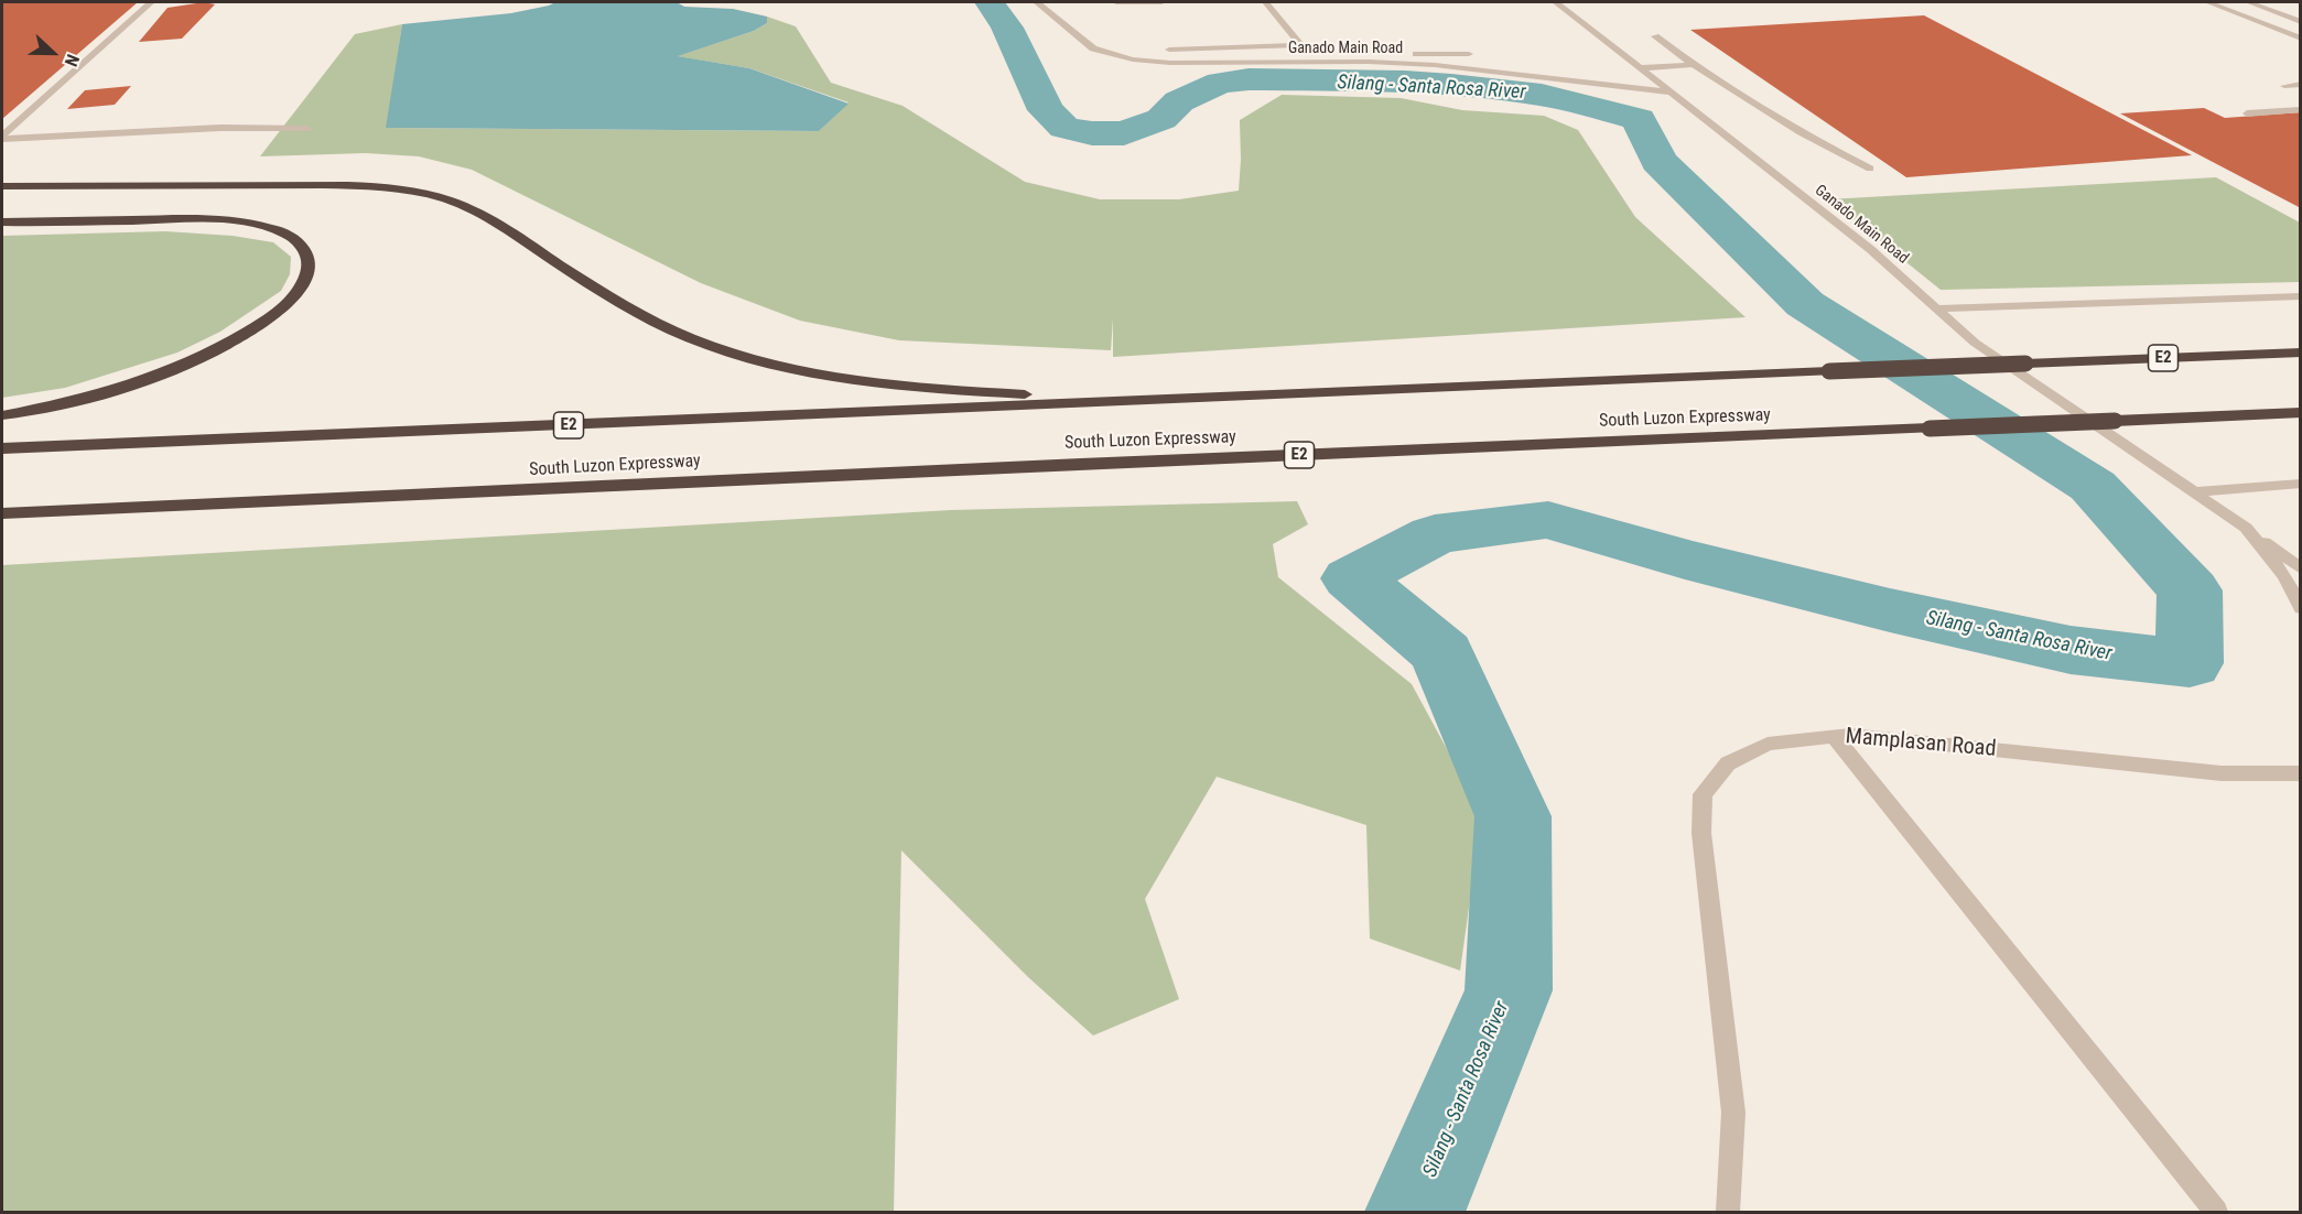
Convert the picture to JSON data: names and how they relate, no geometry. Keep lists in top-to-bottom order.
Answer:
{
  "streets": {
    "highway": ["E2", "South Luzon Expressway"],
    "street": ["Ganado Main Road", "Mamplasan Road"]
  },
  "water": ["Silang - Santa Rosa River"],
  "north": "right"
}
